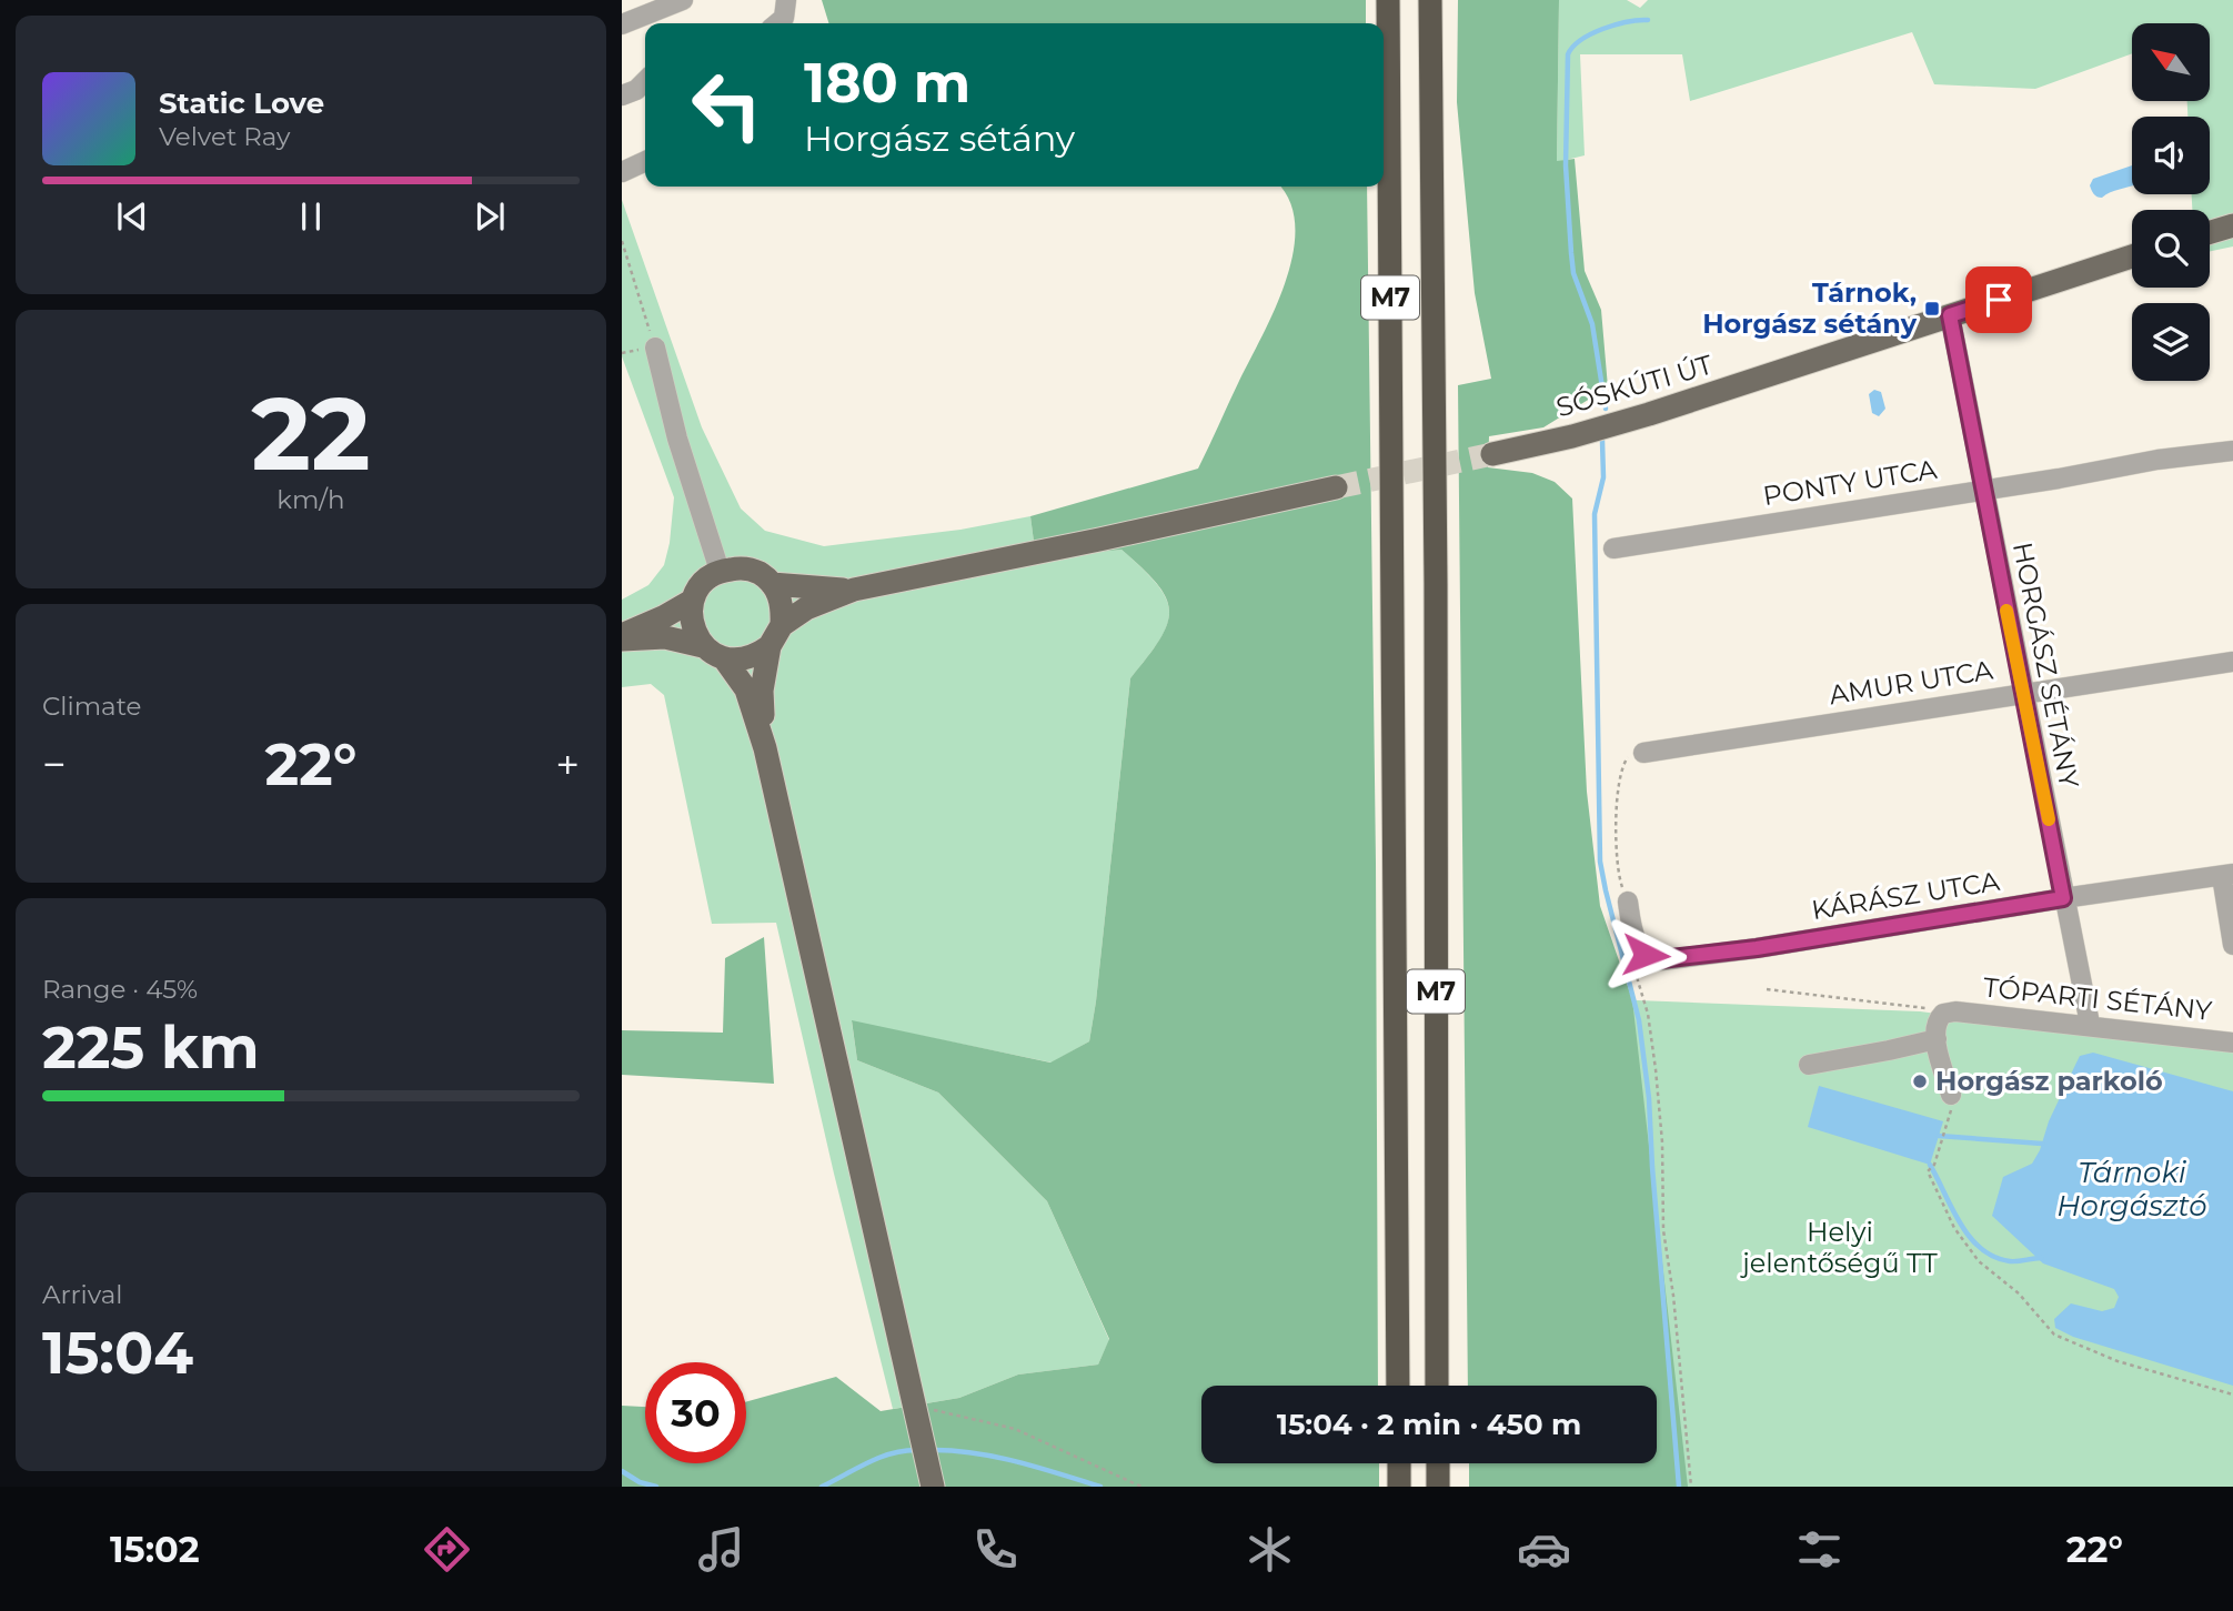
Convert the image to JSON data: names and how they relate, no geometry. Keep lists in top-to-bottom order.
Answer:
{
  "streets": {
    "highway": ["M7"],
    "main road": ["SÓSKÚTI ÚT"],
    "street": [
      "PONTY UTCA",
      "HORGÁSZ SÉTÁNY",
      "AMUR UTCA",
      "KÁRÁSZ UTCA",
      "TÓPARTI SÉTÁNY"
    ]
  },
  "crossings": [
    ["SÓSKÚTI ÚT", "HORGÁSZ SÉTÁNY"],
    ["PONTY UTCA", "HORGÁSZ SÉTÁNY"],
    ["HORGÁSZ SÉTÁNY", "AMUR UTCA"],
    ["HORGÁSZ SÉTÁNY", "KÁRÁSZ UTCA"],
    ["HORGÁSZ SÉTÁNY", "TÓPARTI SÉTÁNY"]
  ],
  "water": ["Tárnoki Horgásztó"],
  "parks": ["Helyi jelentőségű TT"],
  "places": {
    "transit": ["Tárnok, Horgász sétány"],
    "other": ["Horgász parkoló"]
  },
  "north": "top left",
  "page": {
    "turn": ["180 m", "Horgász sétány"],
    "song": ["Static Love", "Velvet Ray"],
    "tile": [
      ["22", "km/h"],
      "Climate",
      ["Range · 45%", "225 km"],
      ["Arrival", "15:04"]
    ],
    "heat": ["−", "22°", "+"],
    "limit": "30",
    "trip": "15:04 · 2 min · 450 m",
    "tabs": ["15:02", "22°"]
  }
}
